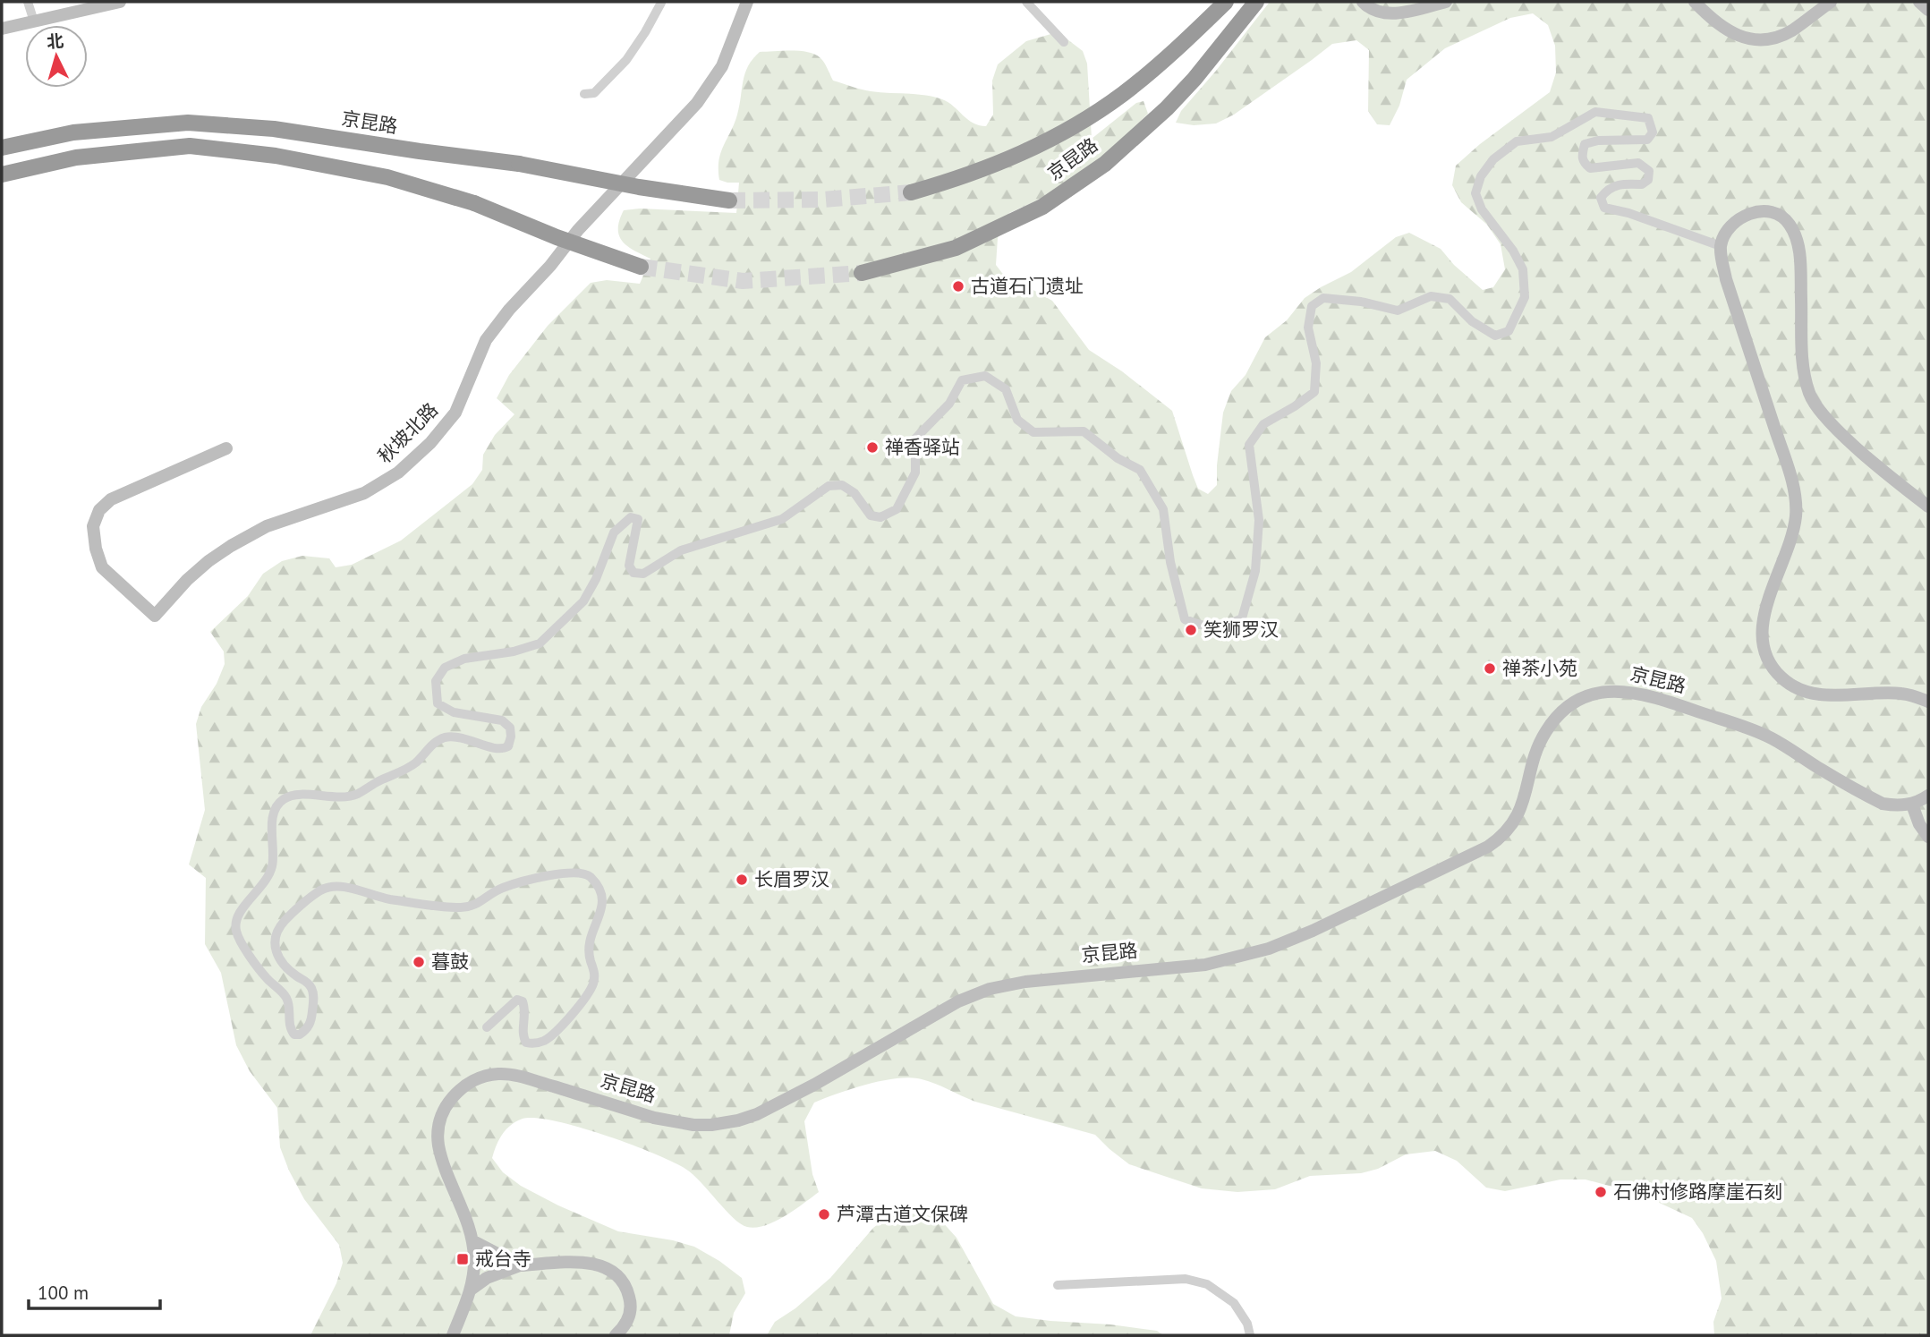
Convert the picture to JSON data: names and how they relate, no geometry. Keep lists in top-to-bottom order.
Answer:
{
  "streets": {
    "highway": ["京昆路"],
    "main road": ["秋坡北路"]
  },
  "places": {
    "other": [
      "古道石门遗址",
      "禅香驿站",
      "笑狮罗汉",
      "禅茶小苑",
      "长眉罗汉",
      "暮鼓",
      "石佛村修路摩崖石刻",
      "芦潭古道文保碑"
    ],
    "transit": ["戒台寺"]
  },
  "scale_bar": "100 m",
  "north": "top"
}
